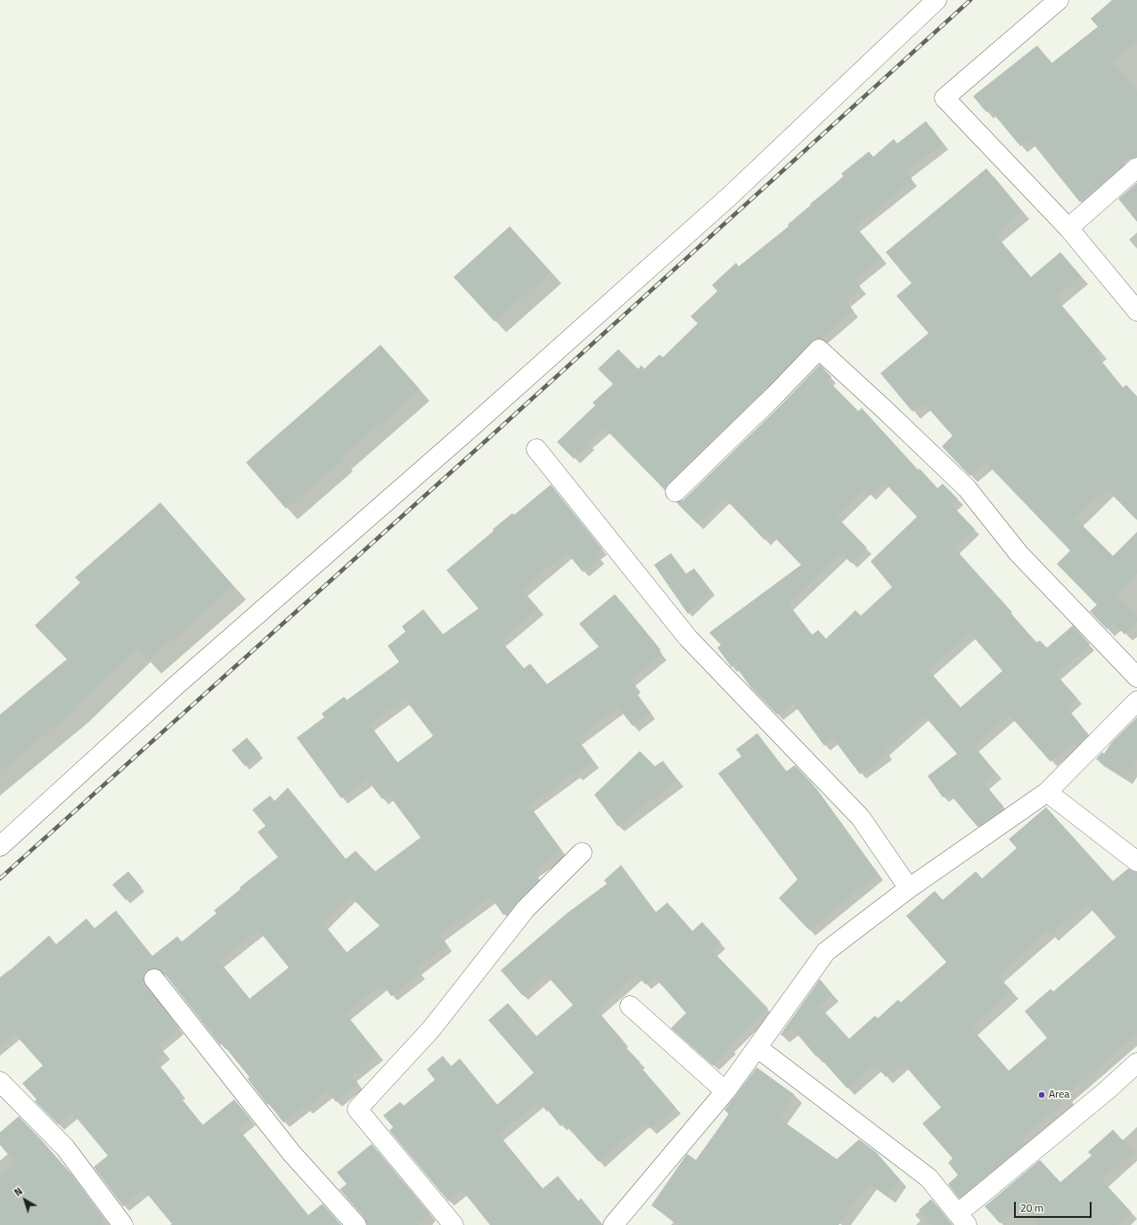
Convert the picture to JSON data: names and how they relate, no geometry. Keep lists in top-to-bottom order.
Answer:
{
  "places": ["Area"],
  "scale_bar": "20 m",
  "north": "top left"
}
